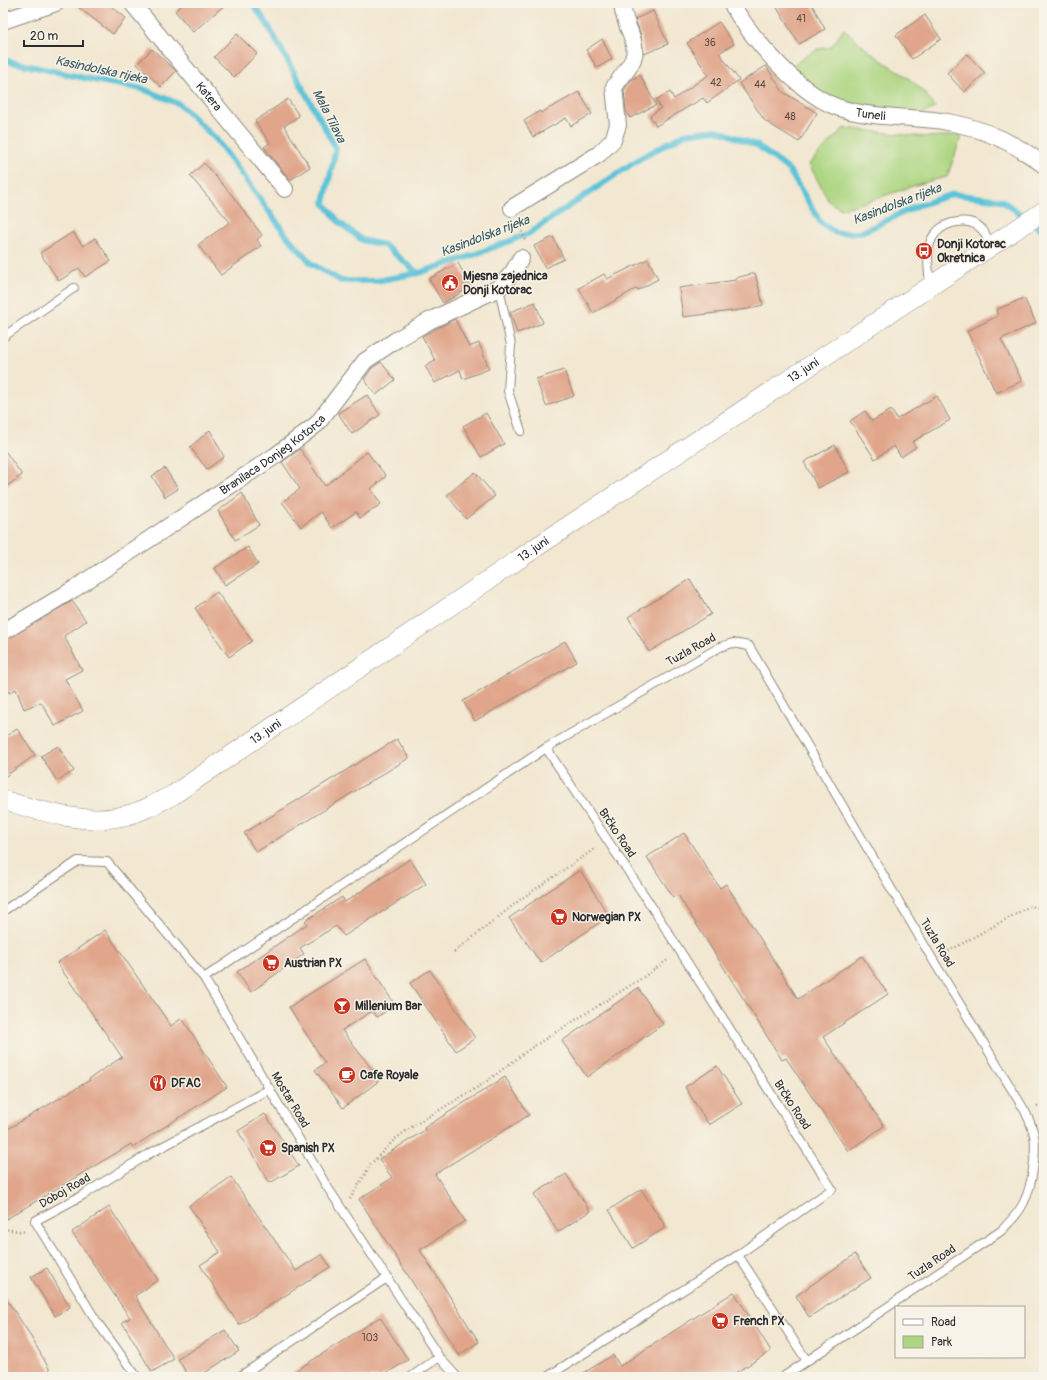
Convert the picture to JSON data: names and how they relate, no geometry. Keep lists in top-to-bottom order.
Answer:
{
  "streets": {
    "street": [
      "Katera",
      "Tuneli",
      "13. juni",
      "Branilaca Donjeg Kotorca"
    ],
    "lane": [
      "Tuzla Road",
      "Brčko Road",
      "Mostar Road",
      "Doboj Road"
    ]
  },
  "crossings": [
    ["Tuzla Road", "Brčko Road"],
    ["Mostar Road", "Doboj Road"]
  ],
  "water": ["Kasindolska rijeka", "Mala Tilava"],
  "places": {
    "bus stop": ["Donji Kotorac Okretnica"],
    "public building": ["Mjesna zajednica Donji Kotorac"],
    "supermarket": [
      "Norwegian PX",
      "Austrian PX",
      "Spanish PX",
      "French PX"
    ],
    "bar": ["Millenium Bar"],
    "cafe": ["Cafe Royale"],
    "restaurant": ["DFAC"]
  },
  "house_numbers": [
    "41",
    "36",
    "42",
    "44",
    "48",
    "103"
  ],
  "legend": ["Road", "Park"],
  "scale_bar": "20 m"
}
